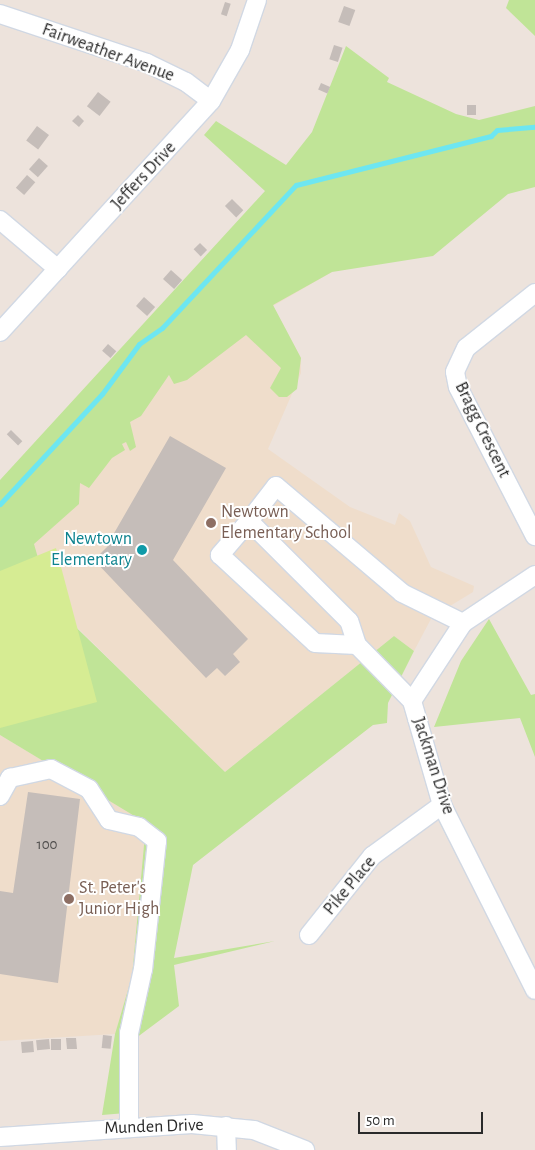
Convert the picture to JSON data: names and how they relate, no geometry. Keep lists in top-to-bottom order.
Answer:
{
  "streets": {
    "street": [
      "Fairweather Avenue",
      "Jeffers Drive",
      "Bragg Crescent",
      "Jackman Drive",
      "Pike Place",
      "Munden Drive"
    ]
  },
  "crossings": [
    ["Fairweather Avenue", "Jeffers Drive"],
    ["Jackman Drive", "Pike Place"]
  ],
  "places": ["Newtown Elementary School", "Newtown Elementary", "St. Peter's Junior High"],
  "house_numbers": ["100"],
  "scale_bar": "50 m"
}
